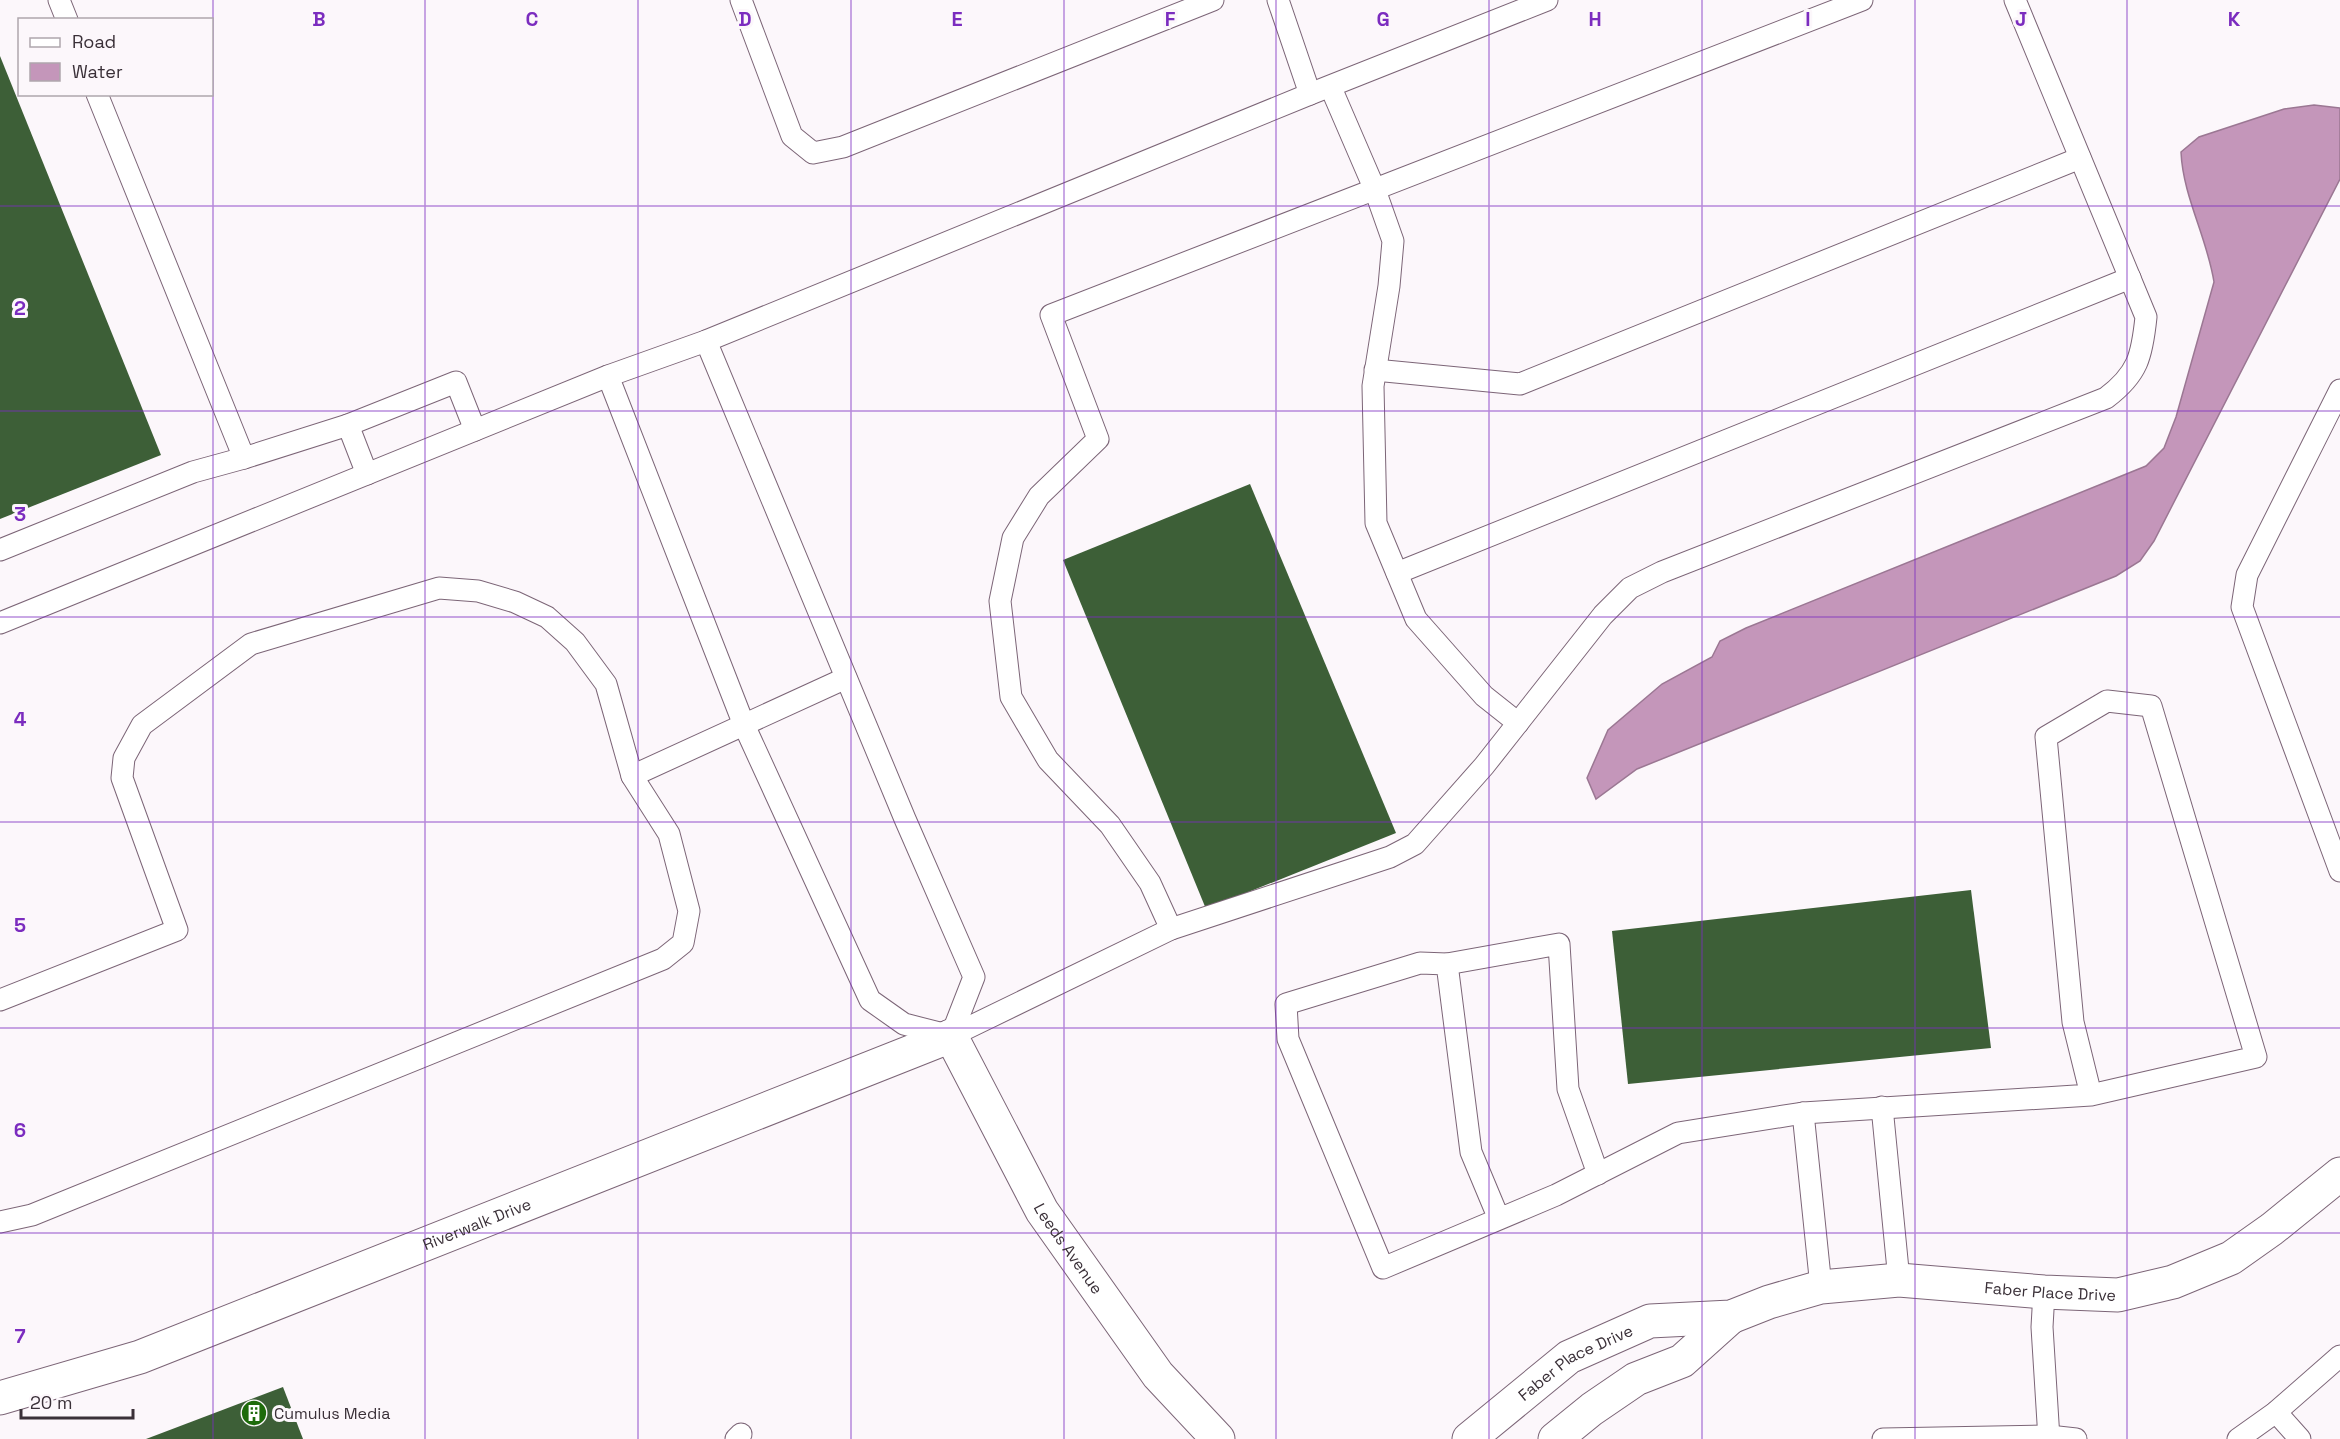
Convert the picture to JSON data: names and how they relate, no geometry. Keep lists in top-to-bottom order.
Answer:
{
  "streets": {
    "street": ["Riverwalk Drive", "Leeds Avenue", "Faber Place Drive"]
  },
  "crossings": [
    ["Riverwalk Drive", "Leeds Avenue"]
  ],
  "places": {
    "building": ["Cumulus Media"]
  },
  "legend": ["Road", "Water"],
  "scale_bar": "20 m",
  "grid": {
    "columns": [
      "B",
      "C",
      "D",
      "E",
      "F",
      "G",
      "H",
      "I",
      "J",
      "K"
    ],
    "rows": [
      "2",
      "3",
      "4",
      "5",
      "6",
      "7"
    ]
  }
}
